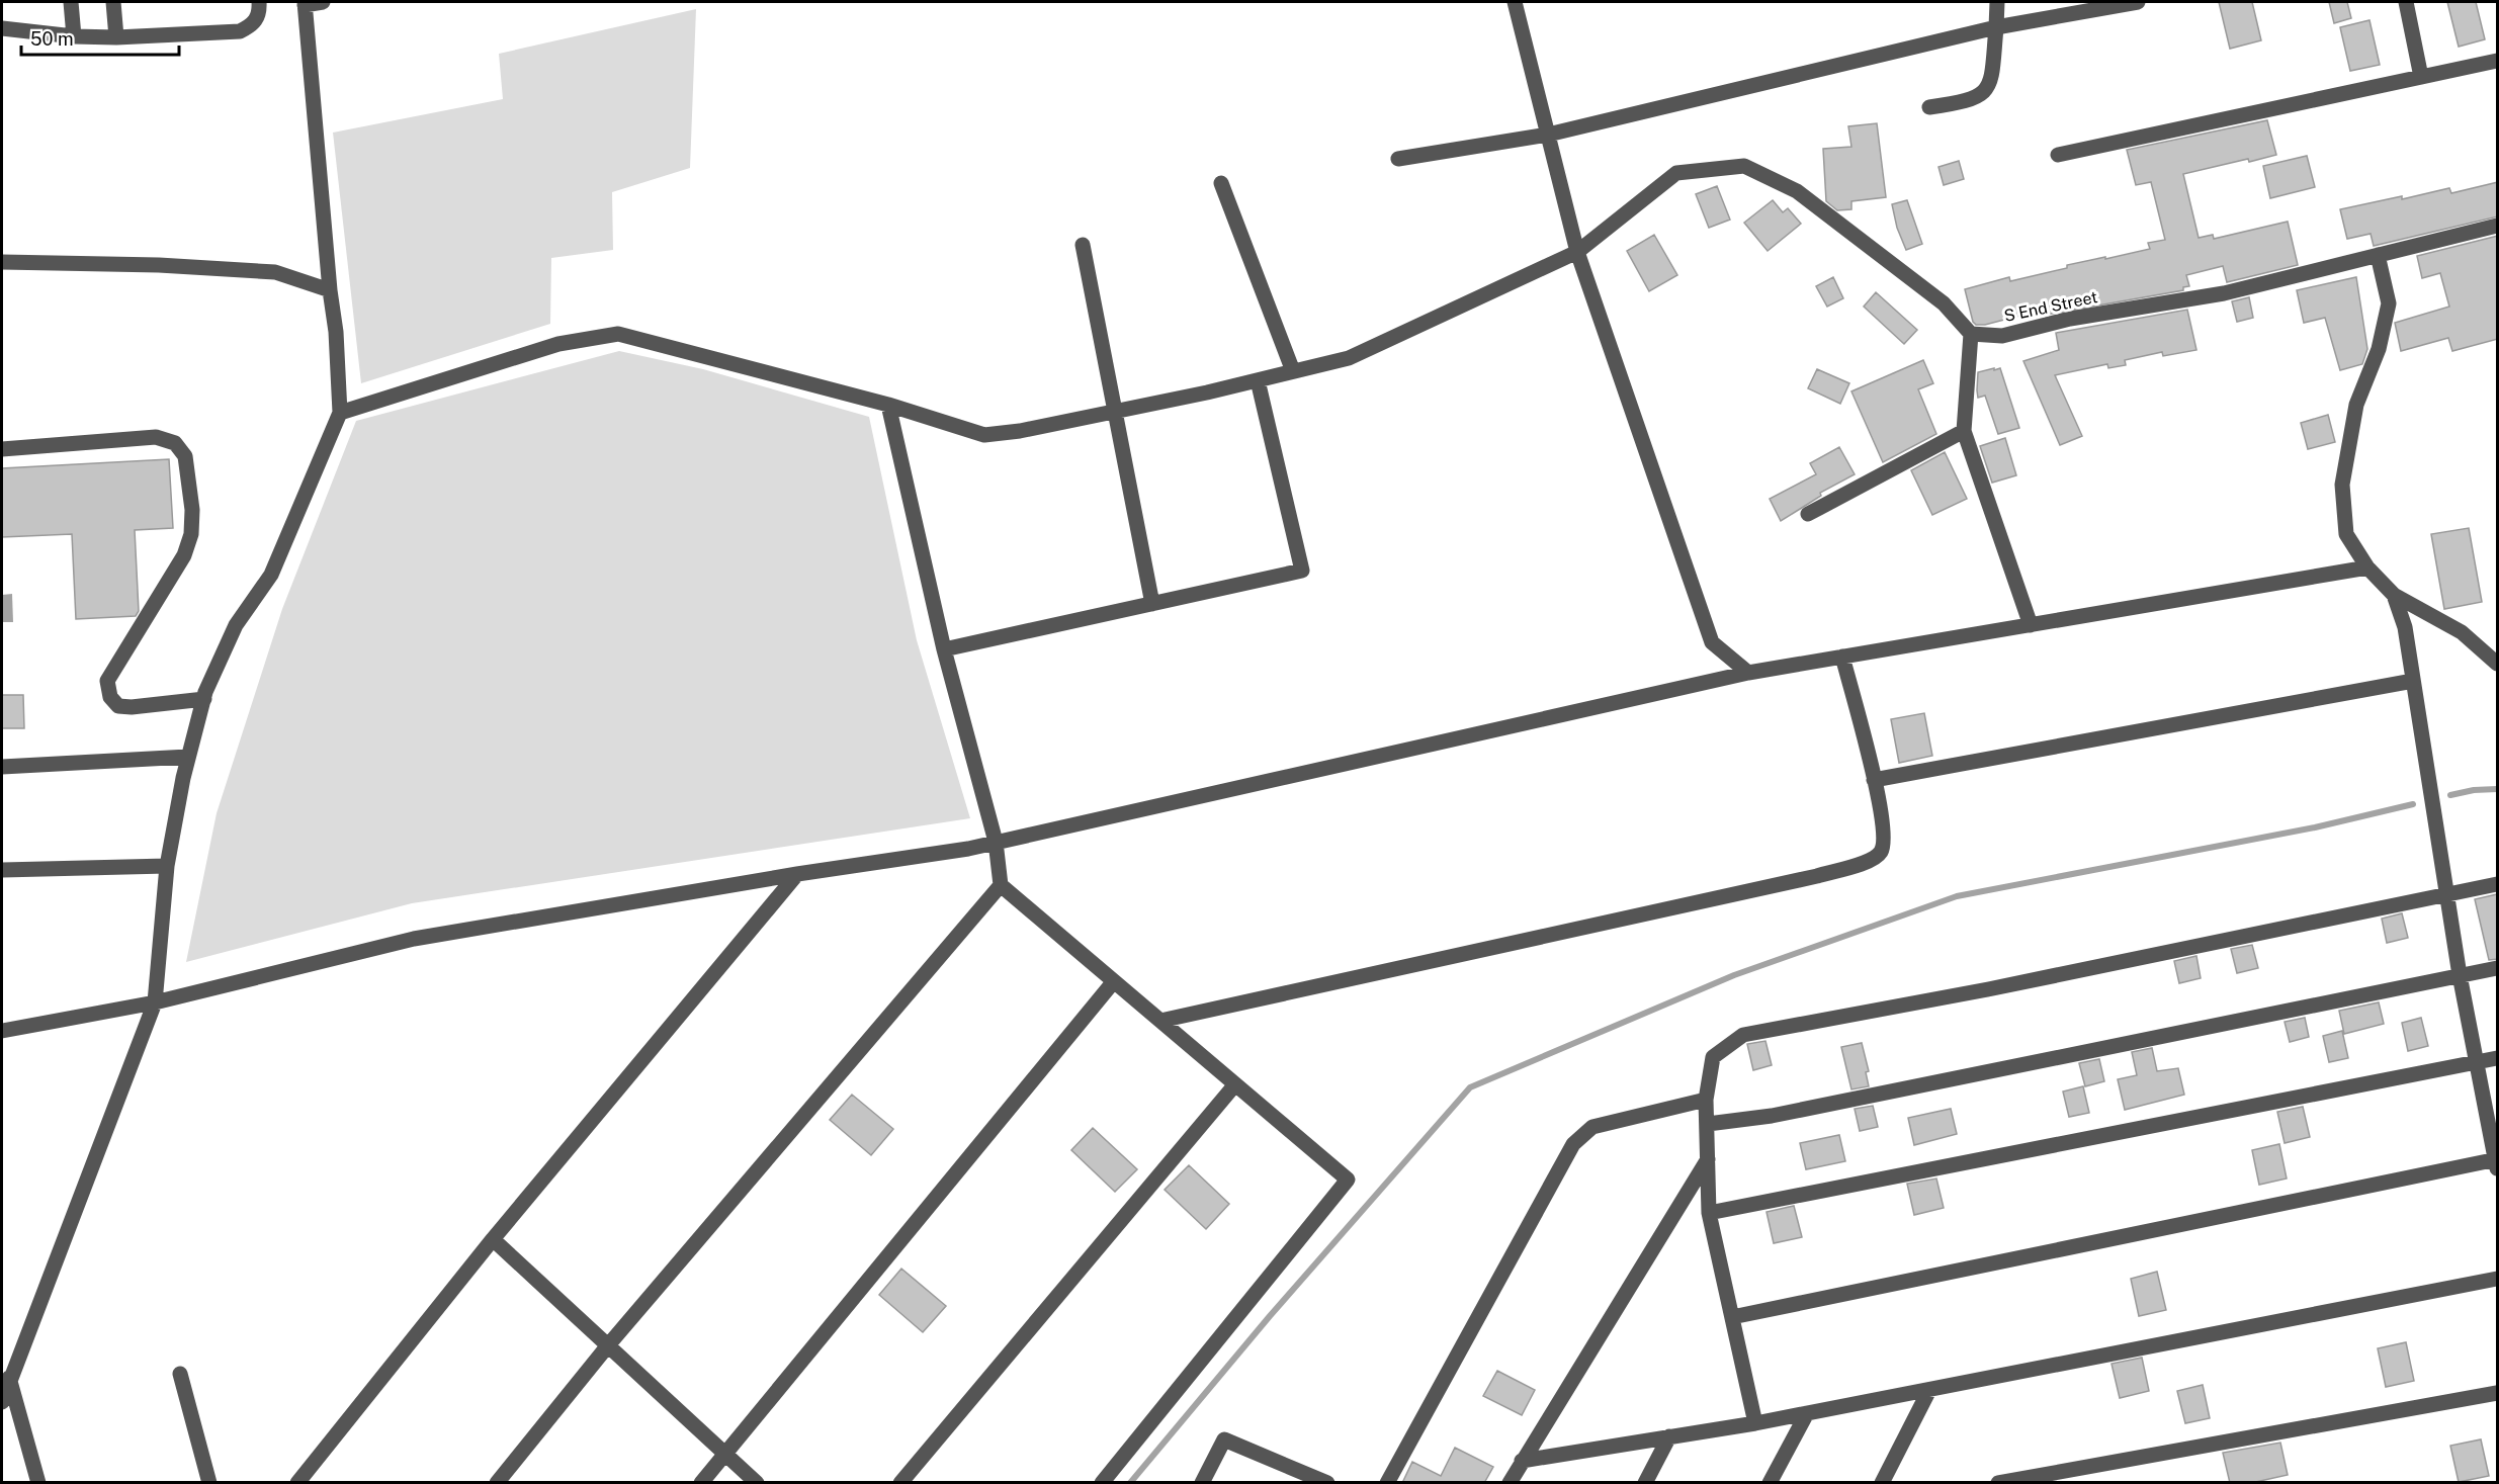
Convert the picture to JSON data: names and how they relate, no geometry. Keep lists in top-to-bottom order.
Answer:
{
  "streets": {
    "street": ["S End Street"]
  },
  "scale_bar": "50 m"
}
